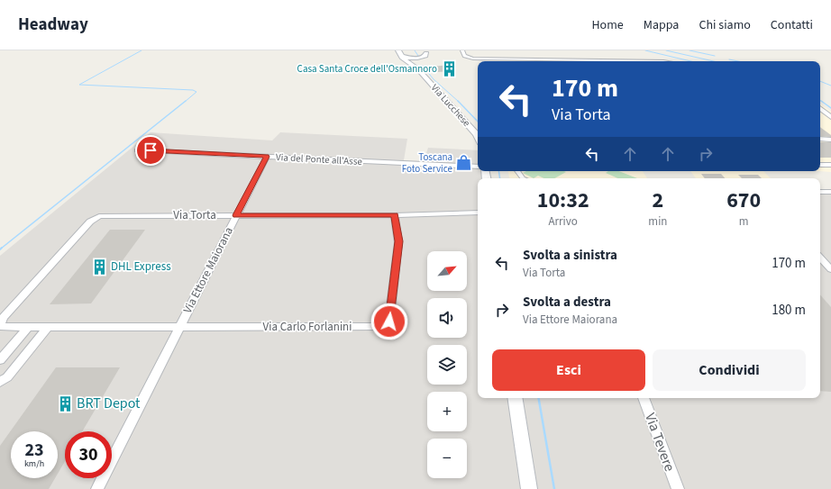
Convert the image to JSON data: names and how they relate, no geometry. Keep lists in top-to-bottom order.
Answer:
{
  "streets": {
    "main road": ["Via Lucchese"],
    "street": [
      "Via del Ponte all'Asse",
      "Via Torta",
      "Via Ettore Maiorana",
      "Via Carlo Forlanini",
      "Via Tevere"
    ]
  },
  "crossings": [
    ["Via del Ponte all'Asse", "Via Ettore Maiorana"],
    ["Via Torta", "Via Ettore Maiorana"],
    ["Via Torta", "Via Carlo Forlanini"],
    ["Via Ettore Maiorana", "Via Carlo Forlanini"]
  ],
  "places": {
    "building": ["Casa Santa Croce dell'Osmannoro", "DHL Express", "BRT Depot"],
    "shop": ["Toscana Foto Service"]
  },
  "north": "top right",
  "page": {
    "header": "Headway",
    "nav": [
      "Home",
      "Mappa",
      "Chi siamo",
      "Contatti"
    ],
    "turn": ["170 m", "Via Torta"],
    "eta": [
      "10:32",
      "Arrivo",
      "2",
      "min",
      "670",
      "m"
    ],
    "list": [
      {
        "name": "Svolta a sinistra",
        "note": "Via Torta",
        "value": "170 m"
      },
      {
        "name": "Svolta a destra",
        "note": "Via Ettore Maiorana",
        "value": "180 m"
      }
    ],
    "map_buttons": ["+", "−"],
    "buttons": ["Esci", "Condividi"],
    "speed": "23 km/h",
    "limit": "30"
  }
}
